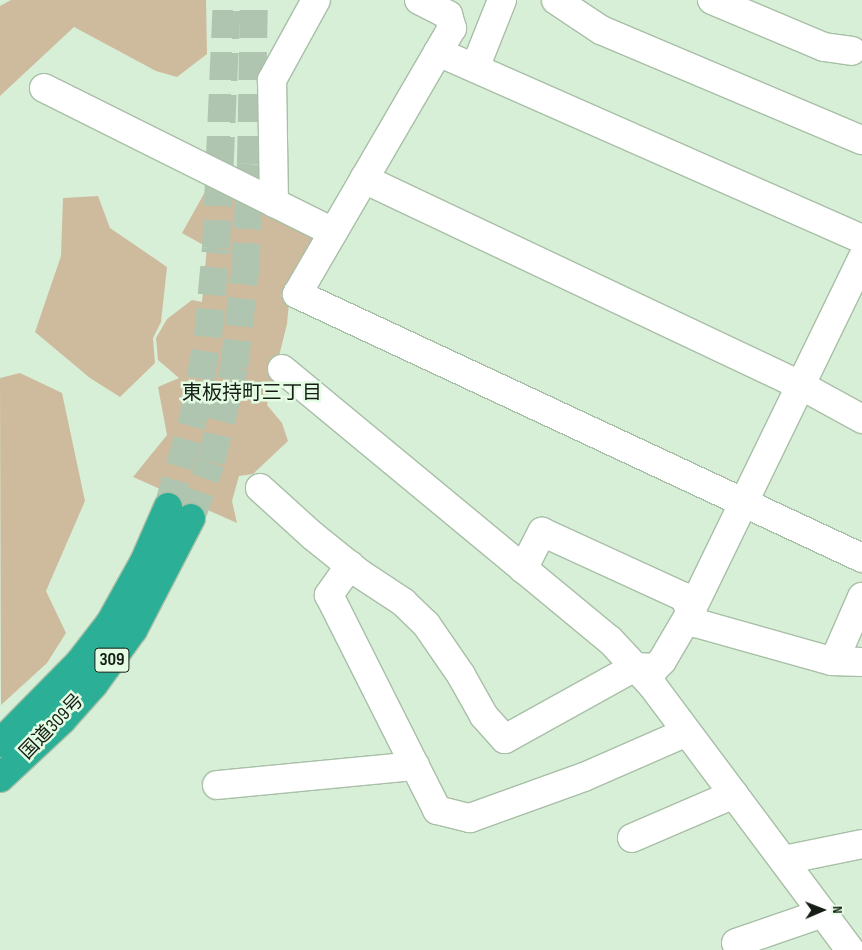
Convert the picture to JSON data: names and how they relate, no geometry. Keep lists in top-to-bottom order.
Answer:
{
  "streets": {
    "highway": ["309", "国道309号"]
  },
  "districts": ["東板持町三丁目"],
  "north": "right"
}
